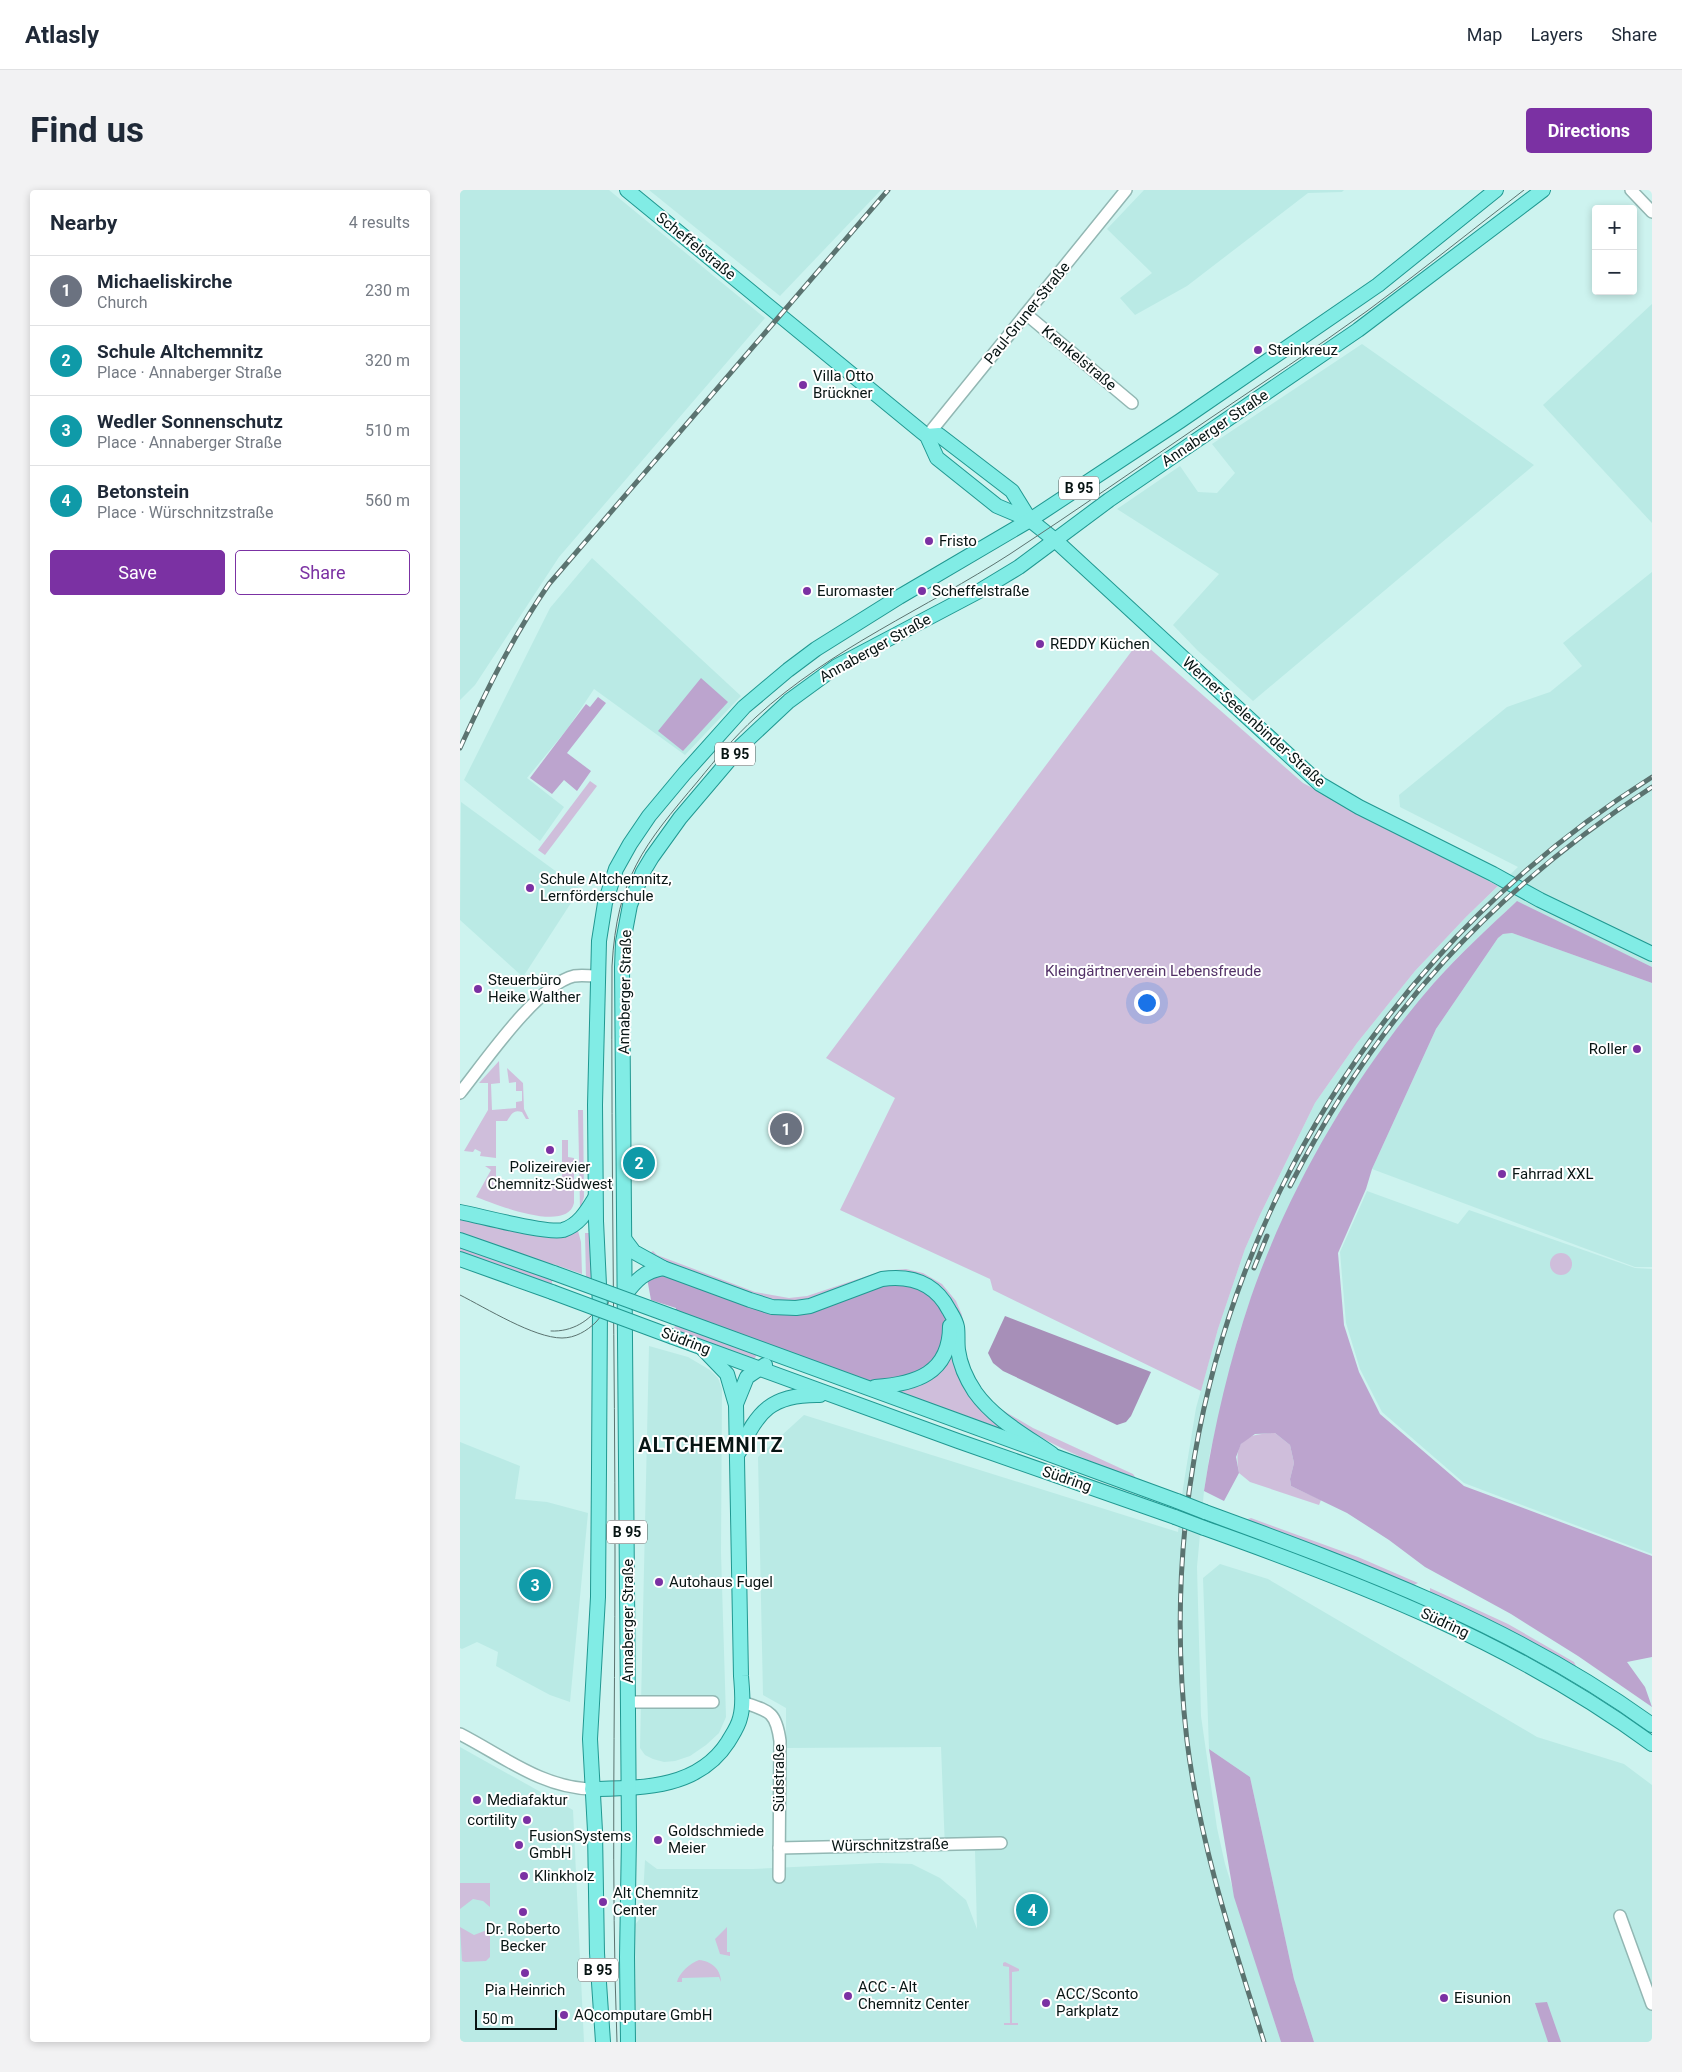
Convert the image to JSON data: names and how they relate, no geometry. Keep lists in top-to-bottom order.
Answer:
{
  "streets": {
    "main road": [
      "Scheffelstraße",
      "Annaberger Straße",
      "B 95",
      "Werner-Seelenbinder-Straße",
      "Südring"
    ],
    "street": [
      "Paul-Gruner-Straße",
      "Krenkelstraße",
      "Südstraße",
      "Würschnitzstraße"
    ]
  },
  "crossings": [
    ["Scheffelstraße", "Paul-Gruner-Straße"],
    ["Scheffelstraße", "Annaberger Straße"],
    ["Scheffelstraße", "Werner-Seelenbinder-Straße"],
    ["Paul-Gruner-Straße", "Krenkelstraße"],
    ["Annaberger Straße", "Werner-Seelenbinder-Straße"],
    ["Südstraße", "Würschnitzstraße"]
  ],
  "districts": ["ALTCHEMNITZ"],
  "parks": ["Kleingärtnerverein Lebensfreude"],
  "places": [
    "Steinkreuz",
    "Villa Otto Brückner",
    "Fristo",
    "Euromaster",
    "Scheffelstraße",
    "REDDY Küchen",
    "Schule Altchemnitz, Lernförderschule",
    "Steuerbüro Heike Walther",
    "Roller",
    "Polizeirevier Chemnitz-Südwest",
    "Fahrrad XXL",
    "Autohaus Fugel",
    "Mediafaktur",
    "cortility",
    "Goldschmiede Meier",
    "FusionSystems GmbH",
    "Klinkholz",
    "Alt Chemnitz Center",
    "Dr. Roberto Becker",
    "Pia Heinrich",
    "ACC - Alt Chemnitz Center",
    "Eisunion",
    "ACC/Sconto Parkplatz",
    "AQcomputare GmbH"
  ],
  "scale_bar": "50 m",
  "page": {
    "header": "Atlasly",
    "nav": ["Map", "Layers", "Share"],
    "buttons": [
      "Directions",
      ["Save", "Share"]
    ],
    "title": "Find us",
    "heading": ["Nearby", "4 results"],
    "map_buttons": ["+", "−"],
    "list": [
      {
        "mark": "1",
        "name": "Michaeliskirche",
        "note": "Church",
        "value": "230 m"
      },
      {
        "mark": "2",
        "name": "Schule Altchemnitz",
        "note": "Place · Annaberger Straße",
        "value": "320 m"
      },
      {
        "mark": "3",
        "name": "Wedler Sonnenschutz",
        "note": "Place · Annaberger Straße",
        "value": "510 m"
      },
      {
        "mark": "4",
        "name": "Betonstein",
        "note": "Place · Würschnitzstraße",
        "value": "560 m"
      }
    ],
    "pins": [
      "1",
      "2",
      "3",
      "4"
    ],
    "scale": "50 m"
  }
}
